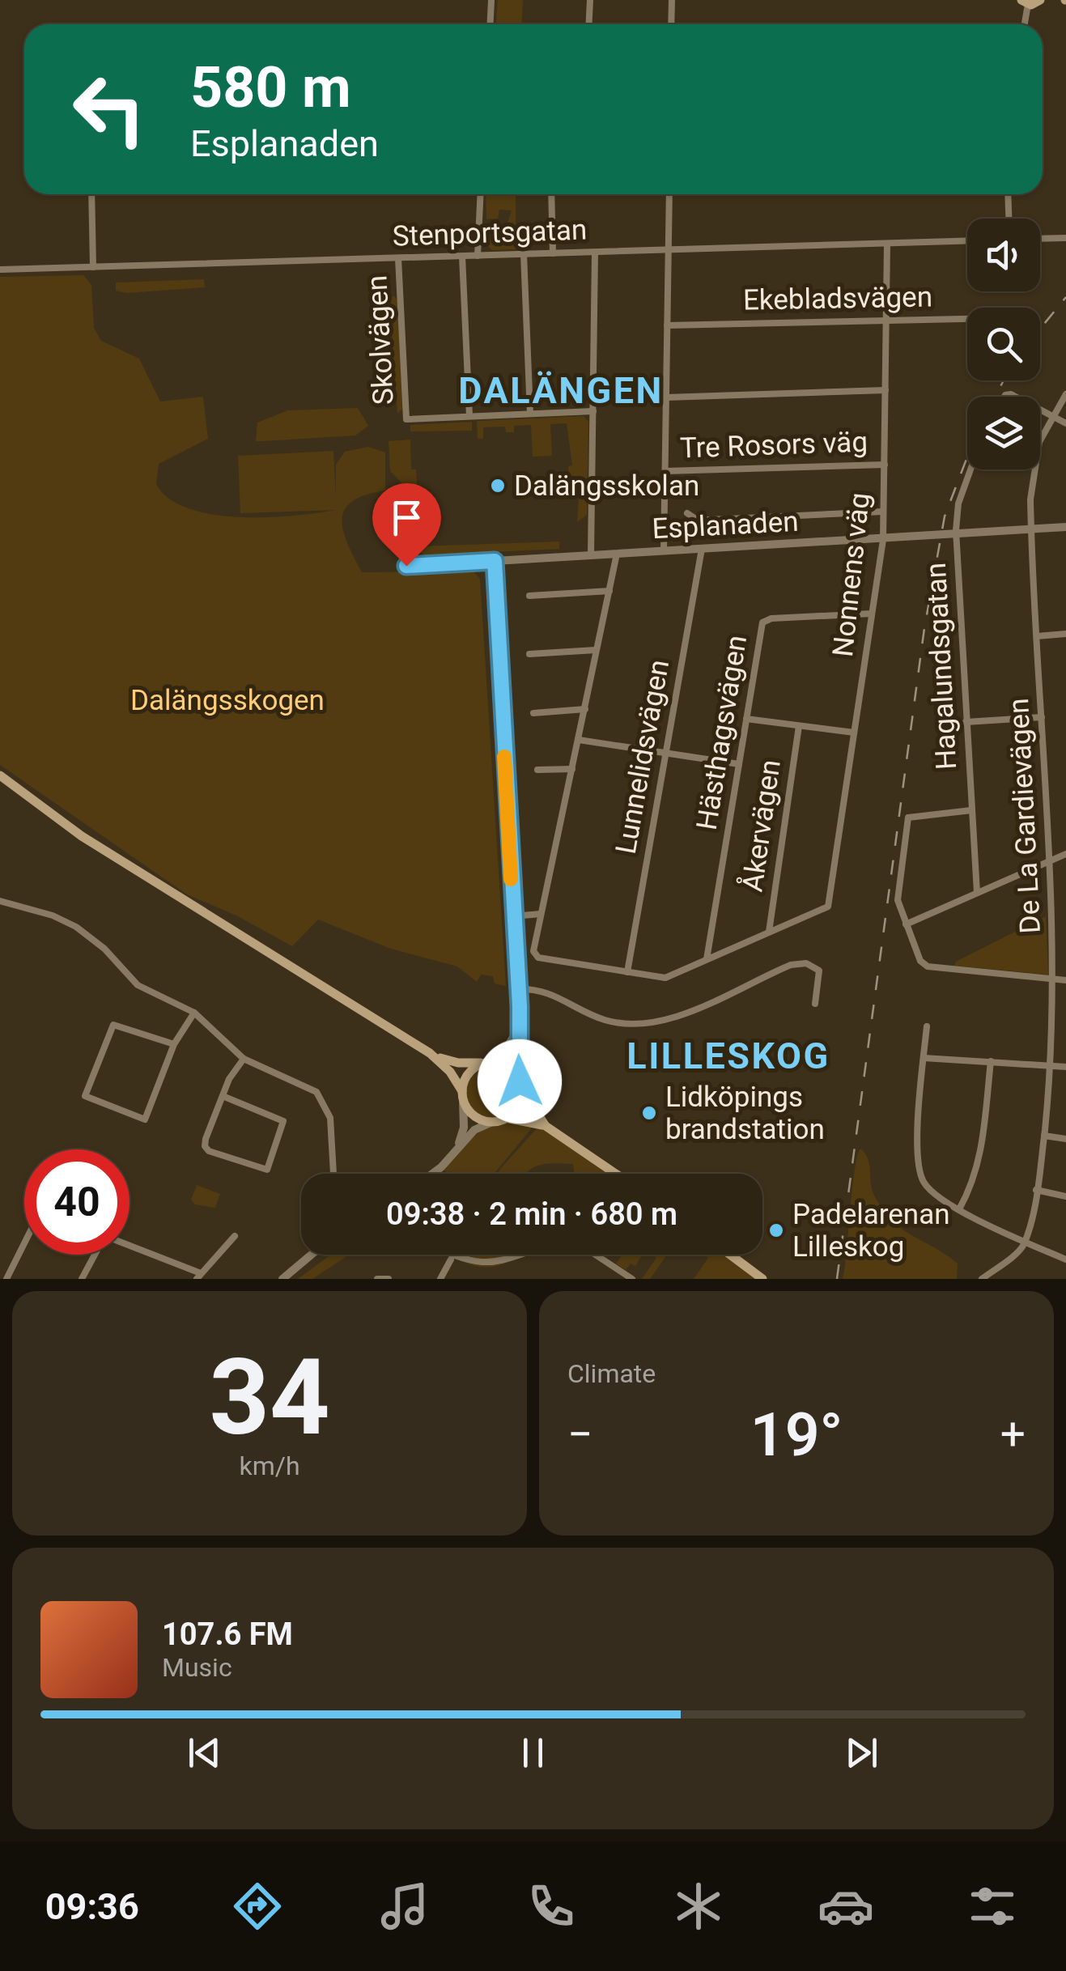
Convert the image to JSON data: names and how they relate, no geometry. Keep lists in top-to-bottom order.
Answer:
{
  "streets": {
    "street": [
      "Stenportsgatan",
      "Ekebladsvägen",
      "Skolvägen",
      "Tre Rosors väg",
      "Esplanaden",
      "Nonnens väg",
      "Hagalundsgatan",
      "Hästhagsvägen",
      "Lunnelidsvägen",
      "De La Gardievägen",
      "Åkervägen"
    ]
  },
  "crossings": [
    ["Stenportsgatan", "Skolvägen"],
    ["Stenportsgatan", "Nonnens väg"],
    ["Ekebladsvägen", "Nonnens väg"],
    ["Tre Rosors väg", "Nonnens väg"],
    ["Esplanaden", "Nonnens väg"],
    ["Esplanaden", "Hagalundsgatan"],
    ["Esplanaden", "Lunnelidsvägen"],
    ["Esplanaden", "De La Gardievägen"],
    ["Nonnens väg", "Hästhagsvägen"],
    ["Nonnens väg", "Åkervägen"]
  ],
  "districts": ["DALÄNGEN", "LILLESKOG"],
  "parks": ["Dalängsskogen"],
  "places": ["Dalängsskolan", "Lidköpings brandstation", "Padelarenan Lilleskog"],
  "page": {
    "turn": ["580 m", "Esplanaden"],
    "limit": "40",
    "trip": "09:38 · 2 min · 680 m",
    "tile": [
      ["34", "km/h"],
      "Climate"
    ],
    "heat": ["−", "19°", "+"],
    "song": ["107.6 FM", "Music"],
    "tabs": "09:36"
  }
}
